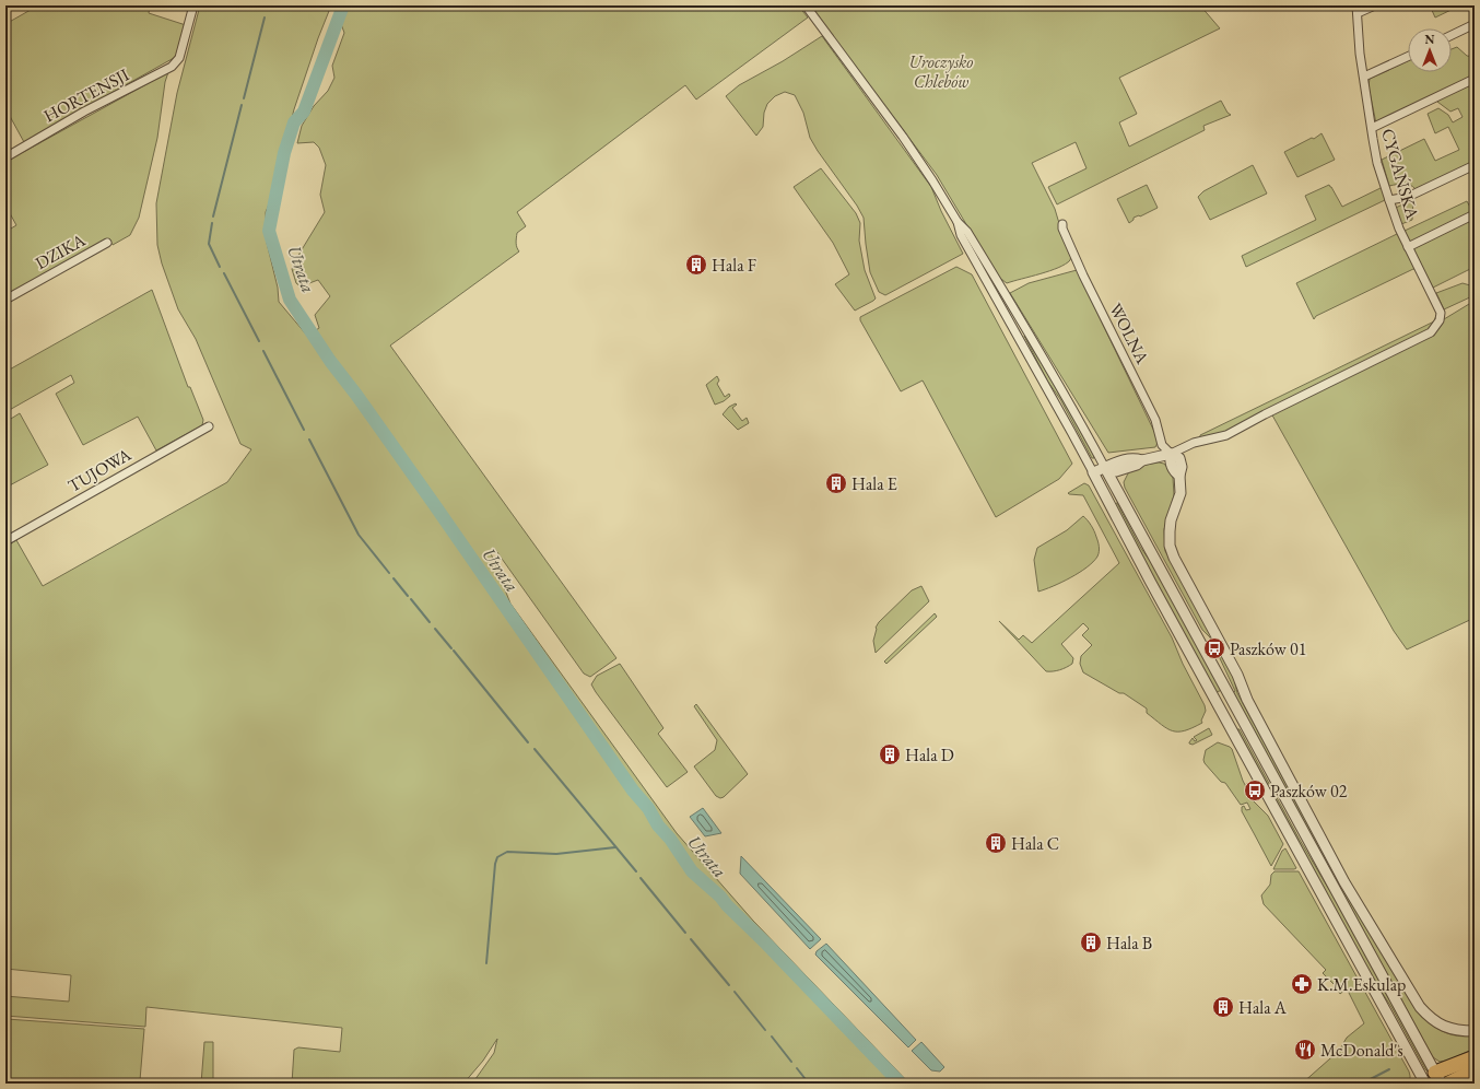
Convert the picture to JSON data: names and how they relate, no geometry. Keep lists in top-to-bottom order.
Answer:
{
  "streets": {
    "street": [
      "HORTENSJI",
      "CYGAŃSKA",
      "DZIKA",
      "WOLNA",
      "TUJOWA"
    ]
  },
  "crossings": [
    ["CYGAŃSKA", "WOLNA"]
  ],
  "water": ["Utrata"],
  "parks": ["Uroczysko Chlebów"],
  "places": {
    "building": [
      "Hala F",
      "Hala E",
      "Hala D",
      "Hala C",
      "Hala B",
      "Hala A"
    ],
    "bus stop": ["Paszków 01", "Paszków 02"],
    "pharmacy": ["K.M.Eskulap"],
    "restaurant": ["McDonald's"]
  },
  "north": "top"
}
